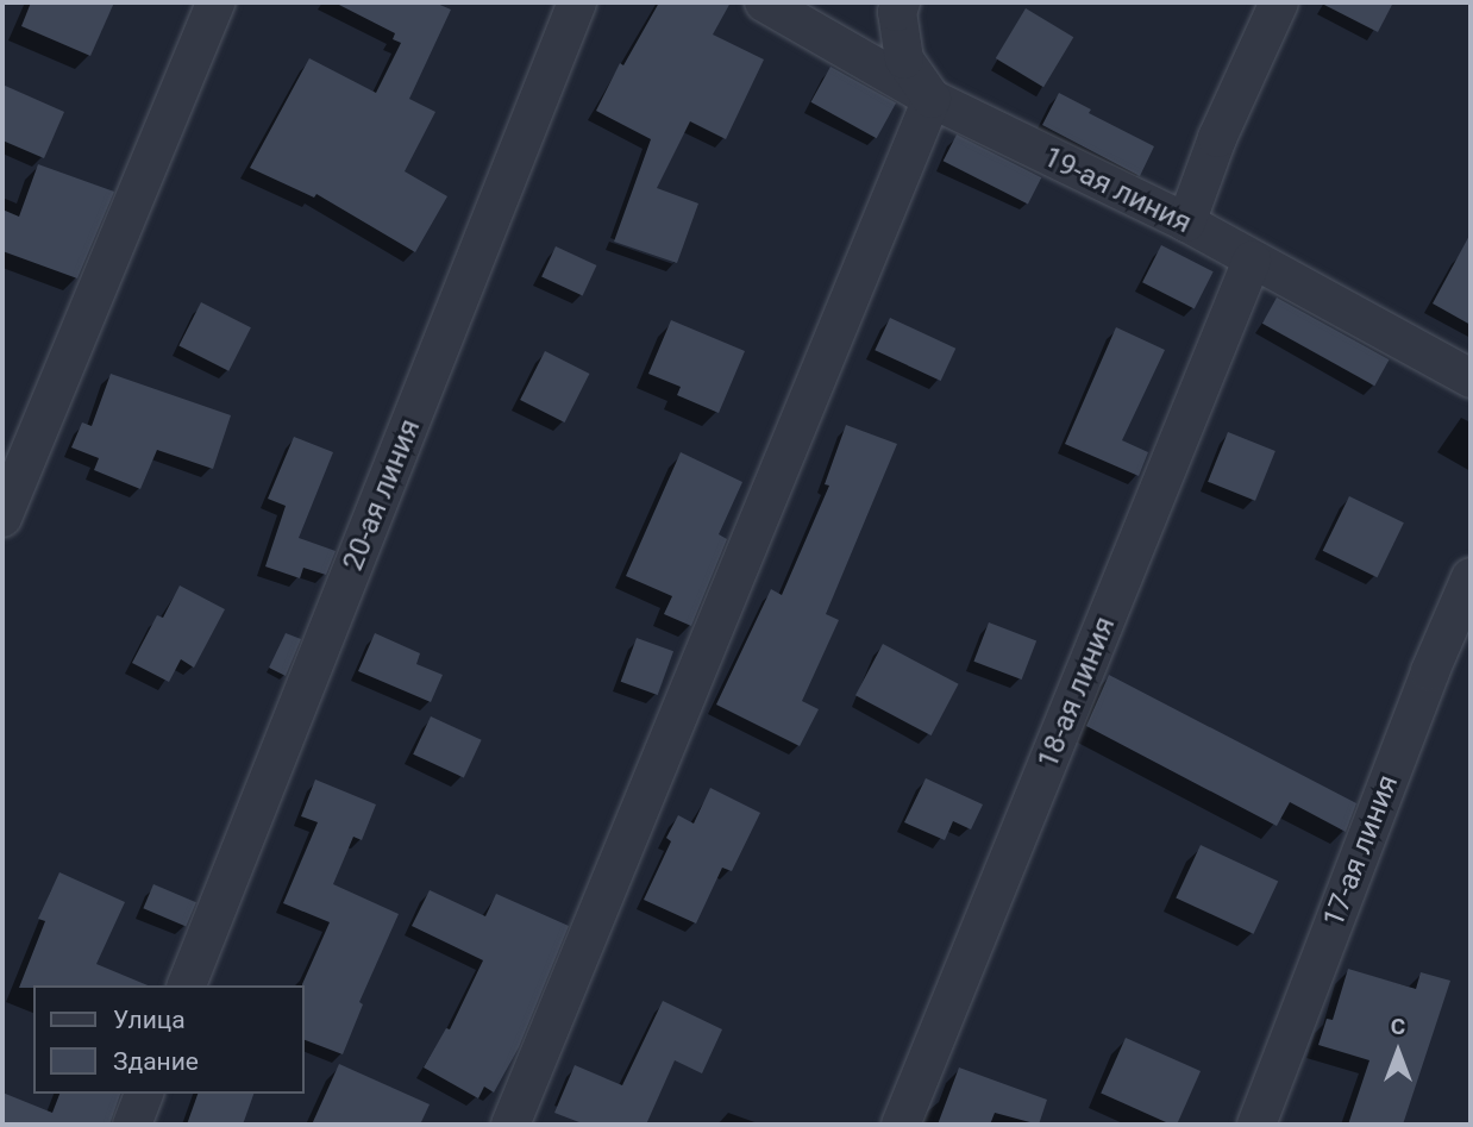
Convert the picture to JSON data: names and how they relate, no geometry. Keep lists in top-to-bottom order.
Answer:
{
  "streets": {
    "street": [
      "19-ая линия",
      "20-ая линия",
      "18-ая линия",
      "17-ая линия"
    ]
  },
  "crossings": [
    ["19-ая линия", "18-ая линия"]
  ],
  "legend": ["Улица", "Здание"],
  "north": "top"
}
